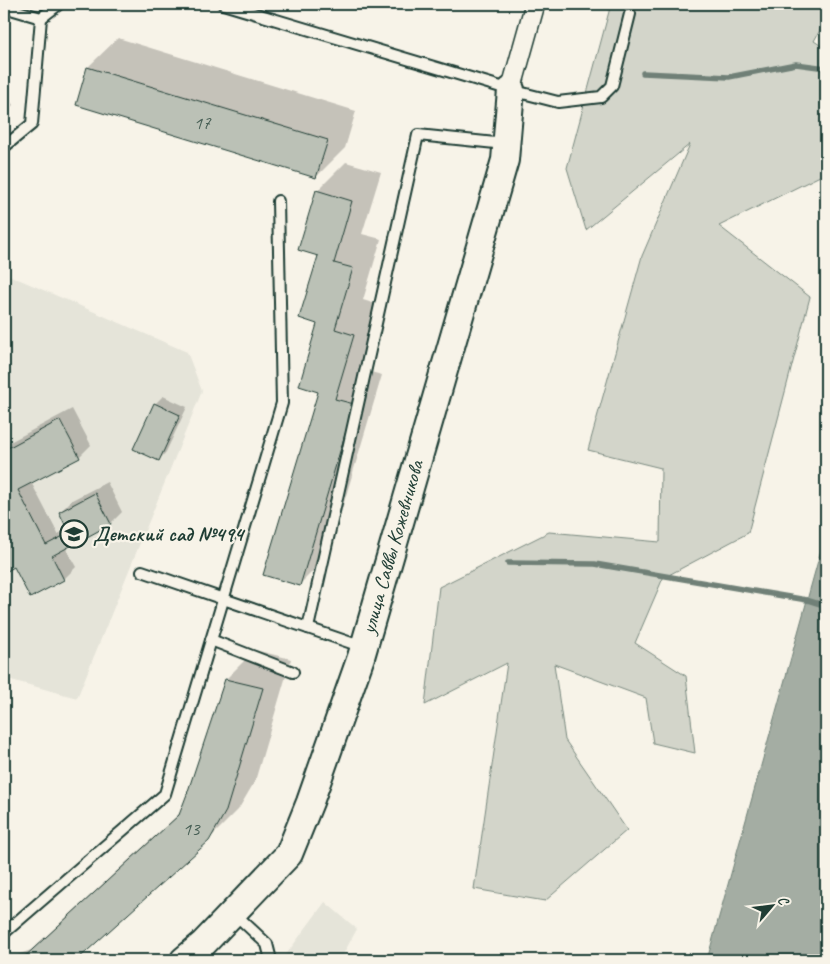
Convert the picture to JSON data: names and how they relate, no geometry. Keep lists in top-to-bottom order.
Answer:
{
  "streets": {
    "street": ["улица Саввы Кожевникова"]
  },
  "places": {
    "school or university": ["Детский сад №494"]
  },
  "house_numbers": ["17", "13"],
  "north": "top right"
}
